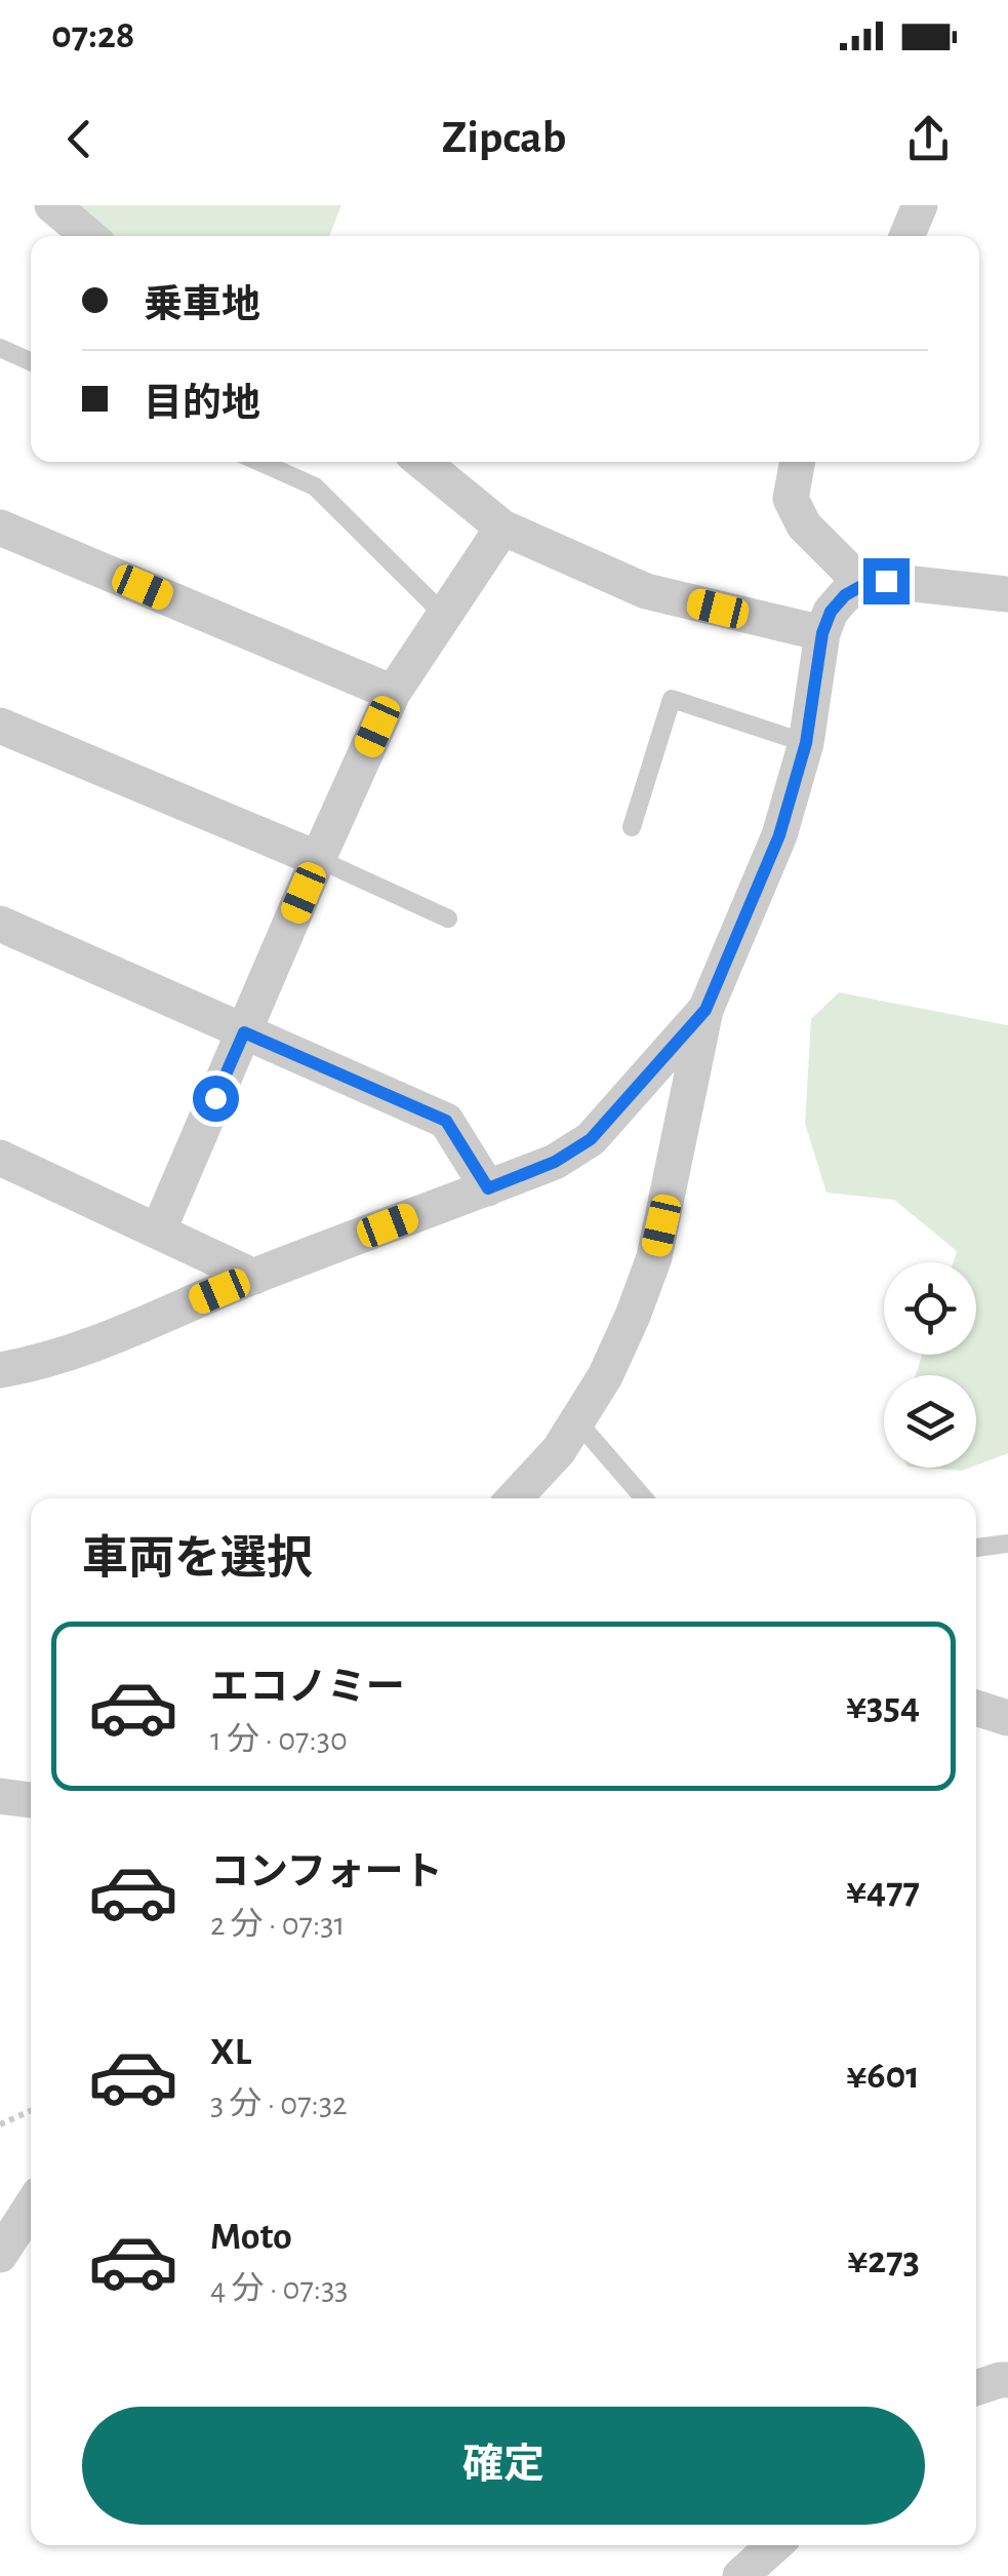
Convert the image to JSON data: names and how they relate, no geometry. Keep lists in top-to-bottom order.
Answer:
{
  "page": {
    "status": "07:28",
    "header": "Zipcab",
    "banner": ["乗車地", "目的地"],
    "heading": "車両を選択",
    "list": [
      {
        "name": "エコノミー",
        "note": "1 分 · 07:30",
        "value": "¥354"
      },
      {
        "name": "コンフォート",
        "note": "2 分 · 07:31",
        "value": "¥477"
      },
      {
        "name": "XL",
        "note": "3 分 · 07:32",
        "value": "¥601"
      },
      {
        "name": "Moto",
        "note": "4 分 · 07:33",
        "value": "¥273"
      }
    ],
    "buttons": "確定"
  }
}
